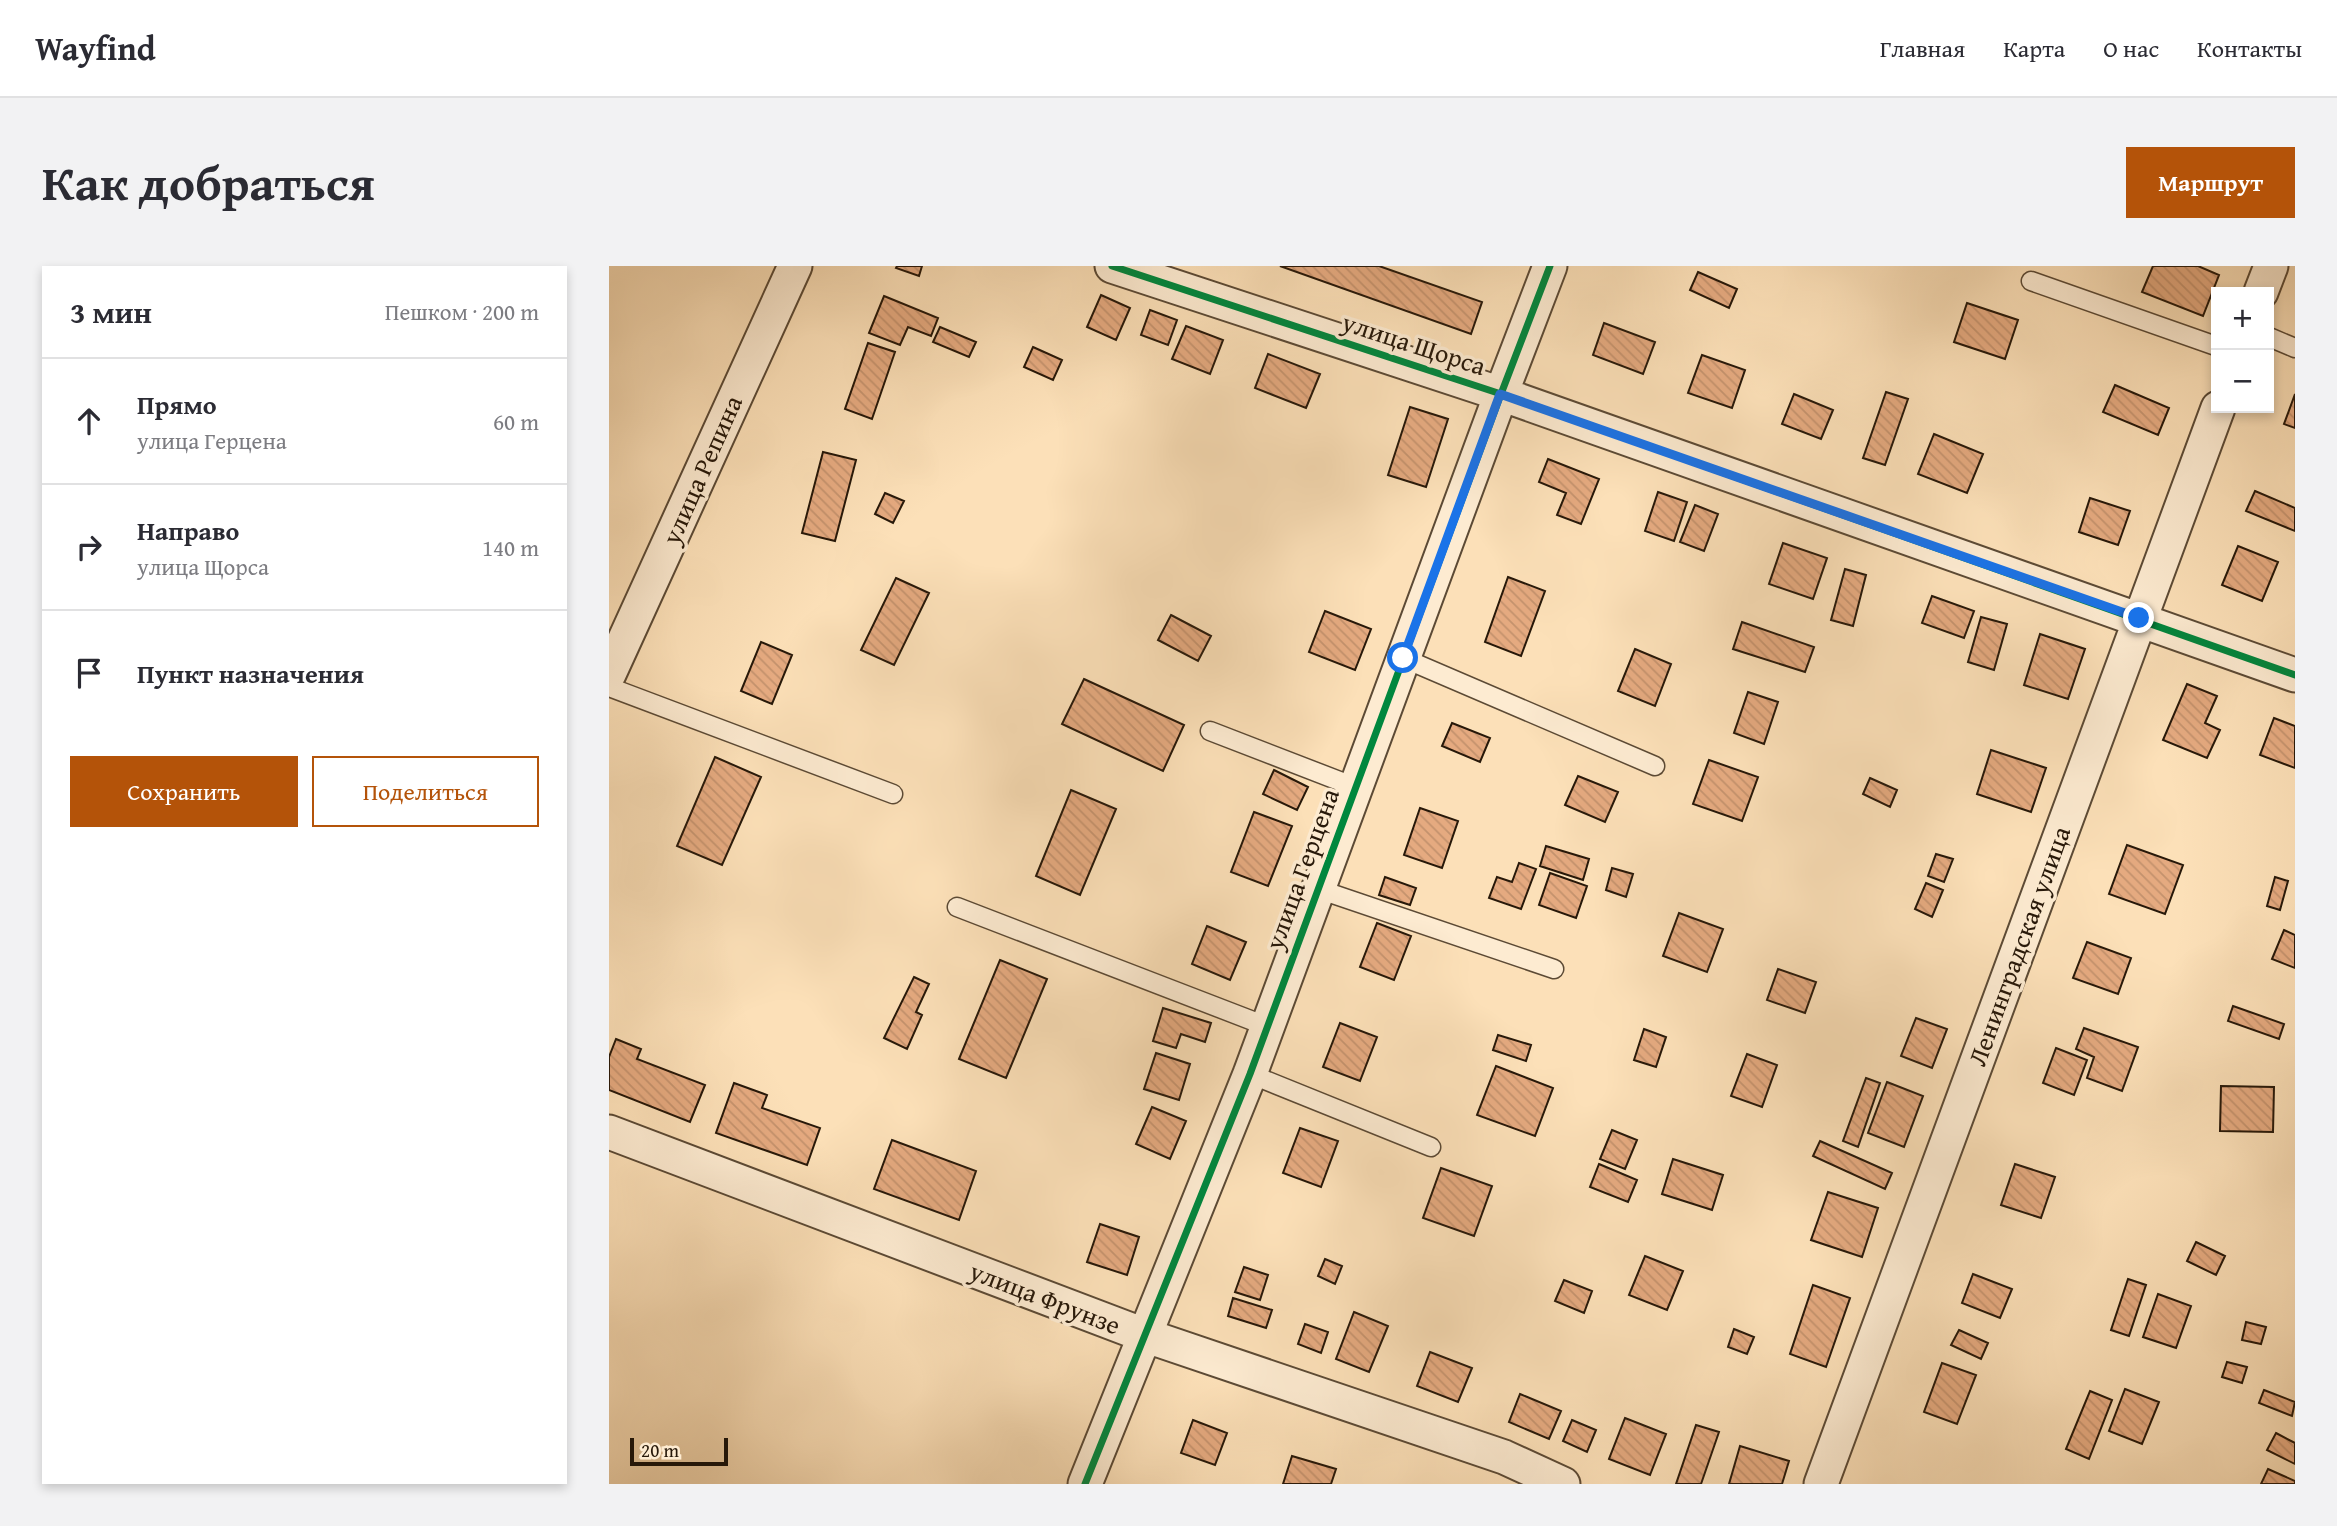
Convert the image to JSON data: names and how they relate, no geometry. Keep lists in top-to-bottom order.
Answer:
{
  "streets": {
    "street": [
      "улица Щорса",
      "улица Репина",
      "улица Герцена",
      "Ленинградская улица",
      "улица Фрунзе"
    ]
  },
  "crossings": [
    ["улица Щорса", "улица Герцена"],
    ["улица Щорса", "Ленинградская улица"],
    ["улица Герцена", "улица Фрунзе"]
  ],
  "scale_bar": "20 m",
  "page": {
    "header": "Wayfind",
    "nav": [
      "Главная",
      "Карта",
      "О нас",
      "Контакты"
    ],
    "title": "Как добраться",
    "buttons": [
      "Маршрут",
      ["Сохранить", "Поделиться"]
    ],
    "heading": ["3 мин", "Пешком · 200 m"],
    "map_buttons": ["+", "−"],
    "list": [
      ["Прямо", "улица Герцена", "60 m"],
      ["Направо", "улица Щорса", "140 m"],
      "Пункт назначения"
    ],
    "scale": "20 m"
  }
}
